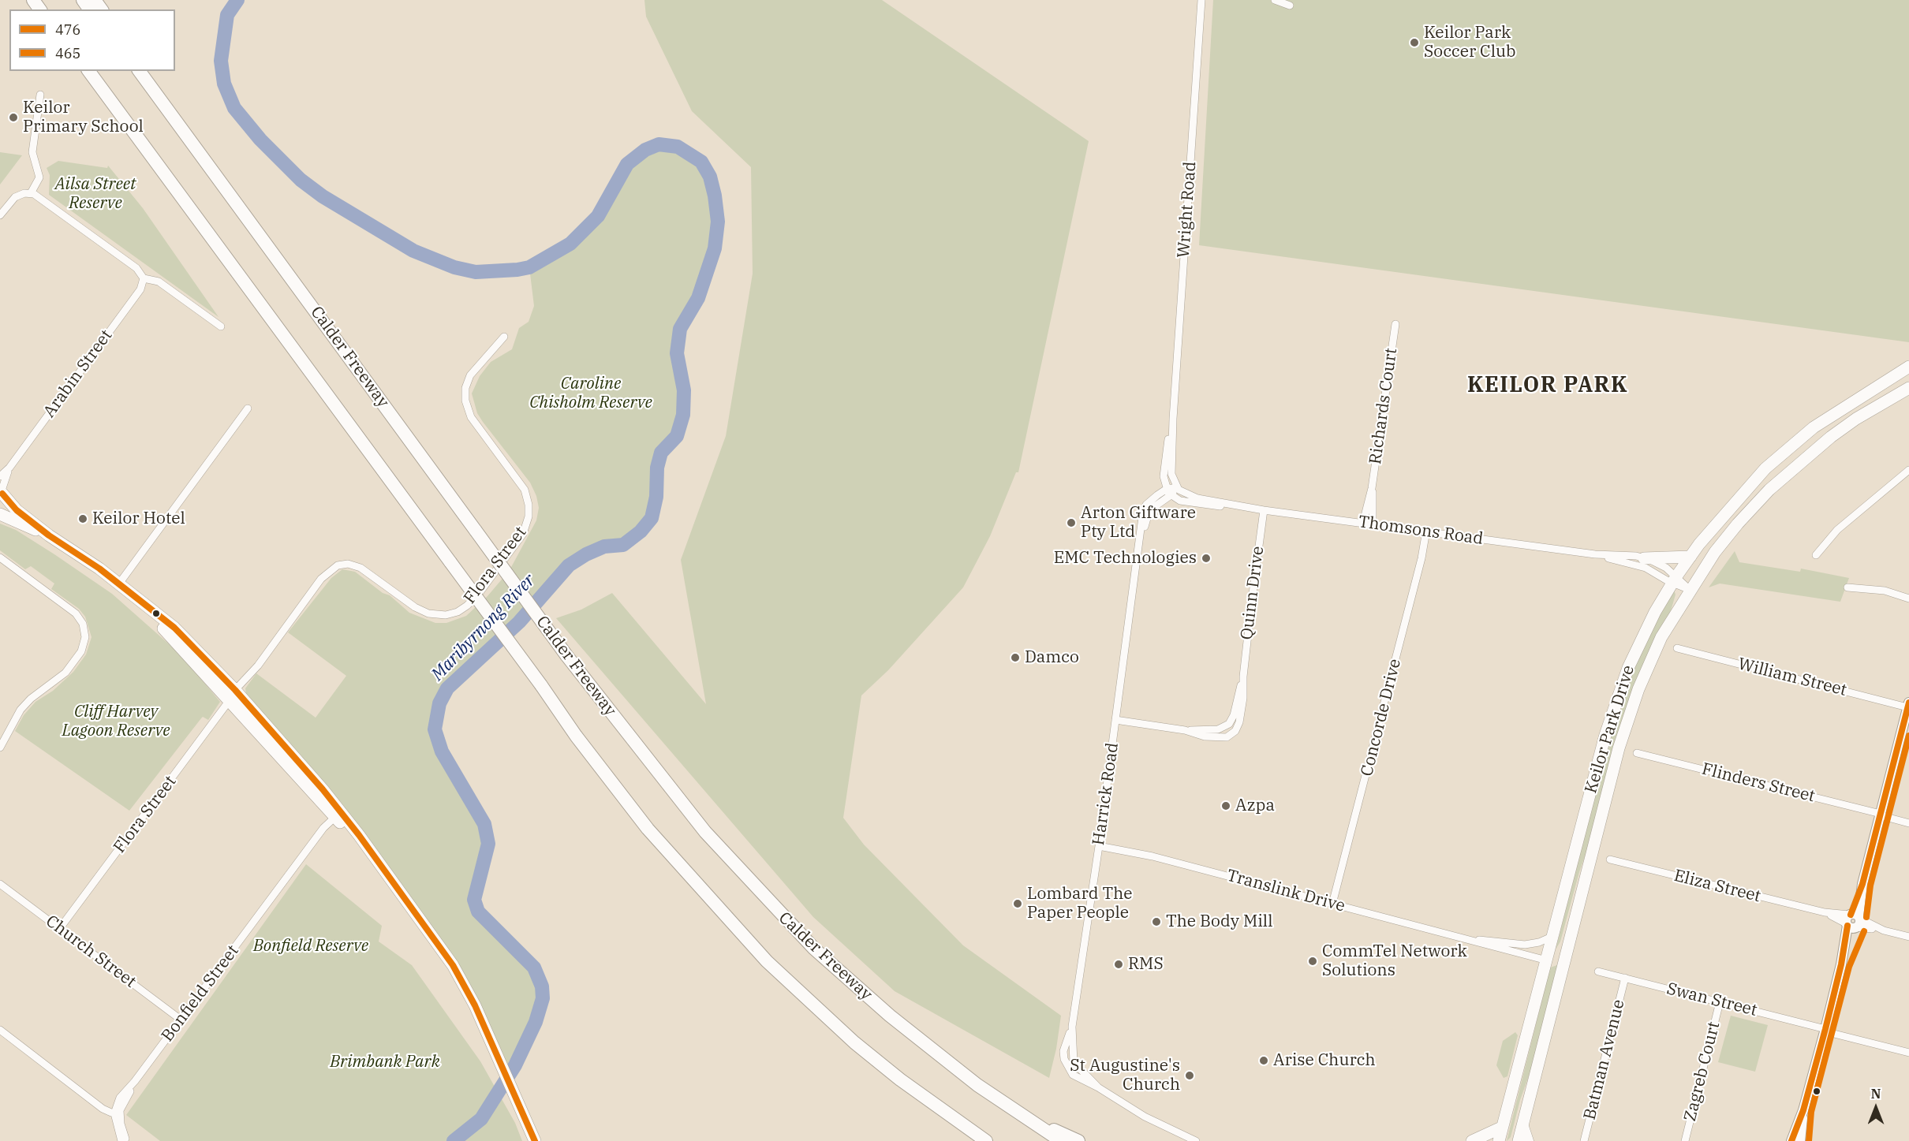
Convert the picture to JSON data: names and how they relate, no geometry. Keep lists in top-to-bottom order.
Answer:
{
  "streets": {
    "highway": ["Calder Freeway"],
    "main road": ["Keilor Park Drive"],
    "street": [
      "Wright Road",
      "Arabin Street",
      "Richards Court",
      "Thomsons Road",
      "Flora Street",
      "Quinn Drive",
      "William Street",
      "Concorde Drive",
      "Flinders Street",
      "Harrick Road",
      "Eliza Street",
      "Translink Drive",
      "Church Street",
      "Bonfield Street",
      "Swan Street",
      "Batman Avenue",
      "Zagreb Court"
    ]
  },
  "crossings": [
    ["Wright Road", "Thomsons Road"],
    ["Wright Road", "Harrick Road"],
    ["Richards Court", "Thomsons Road"],
    ["Thomsons Road", "Quinn Drive"],
    ["Thomsons Road", "Concorde Drive"],
    ["Thomsons Road", "Keilor Park Drive"],
    ["Thomsons Road", "Harrick Road"],
    ["Flora Street", "Church Street"],
    ["Quinn Drive", "Harrick Road"],
    ["Concorde Drive", "Translink Drive"],
    ["Keilor Park Drive", "Translink Drive"],
    ["Harrick Road", "Translink Drive"],
    ["Church Street", "Bonfield Street"],
    ["Swan Street", "Batman Avenue"],
    ["Swan Street", "Zagreb Court"]
  ],
  "districts": ["KEILOR PARK"],
  "water": ["Maribyrnong River"],
  "parks": [
    "Ailsa Street Reserve",
    "Caroline Chisholm Reserve",
    "Cliff Harvey Lagoon Reserve",
    "Bonfield Reserve",
    "Brimbank Park"
  ],
  "places": [
    "Keilor Park Soccer Club",
    "Keilor Primary School",
    "Keilor Hotel",
    "Arton Giftware Pty Ltd",
    "EMC Technologies",
    "Damco",
    "Azpa",
    "Lombard The Paper People",
    "The Body Mill",
    "CommTel Network Solutions",
    "RMS",
    "Arise Church",
    "St Augustine's Church"
  ],
  "lines": ["transit line 476", "transit line 465"],
  "legend": ["476", "465"],
  "north": "top"
}
